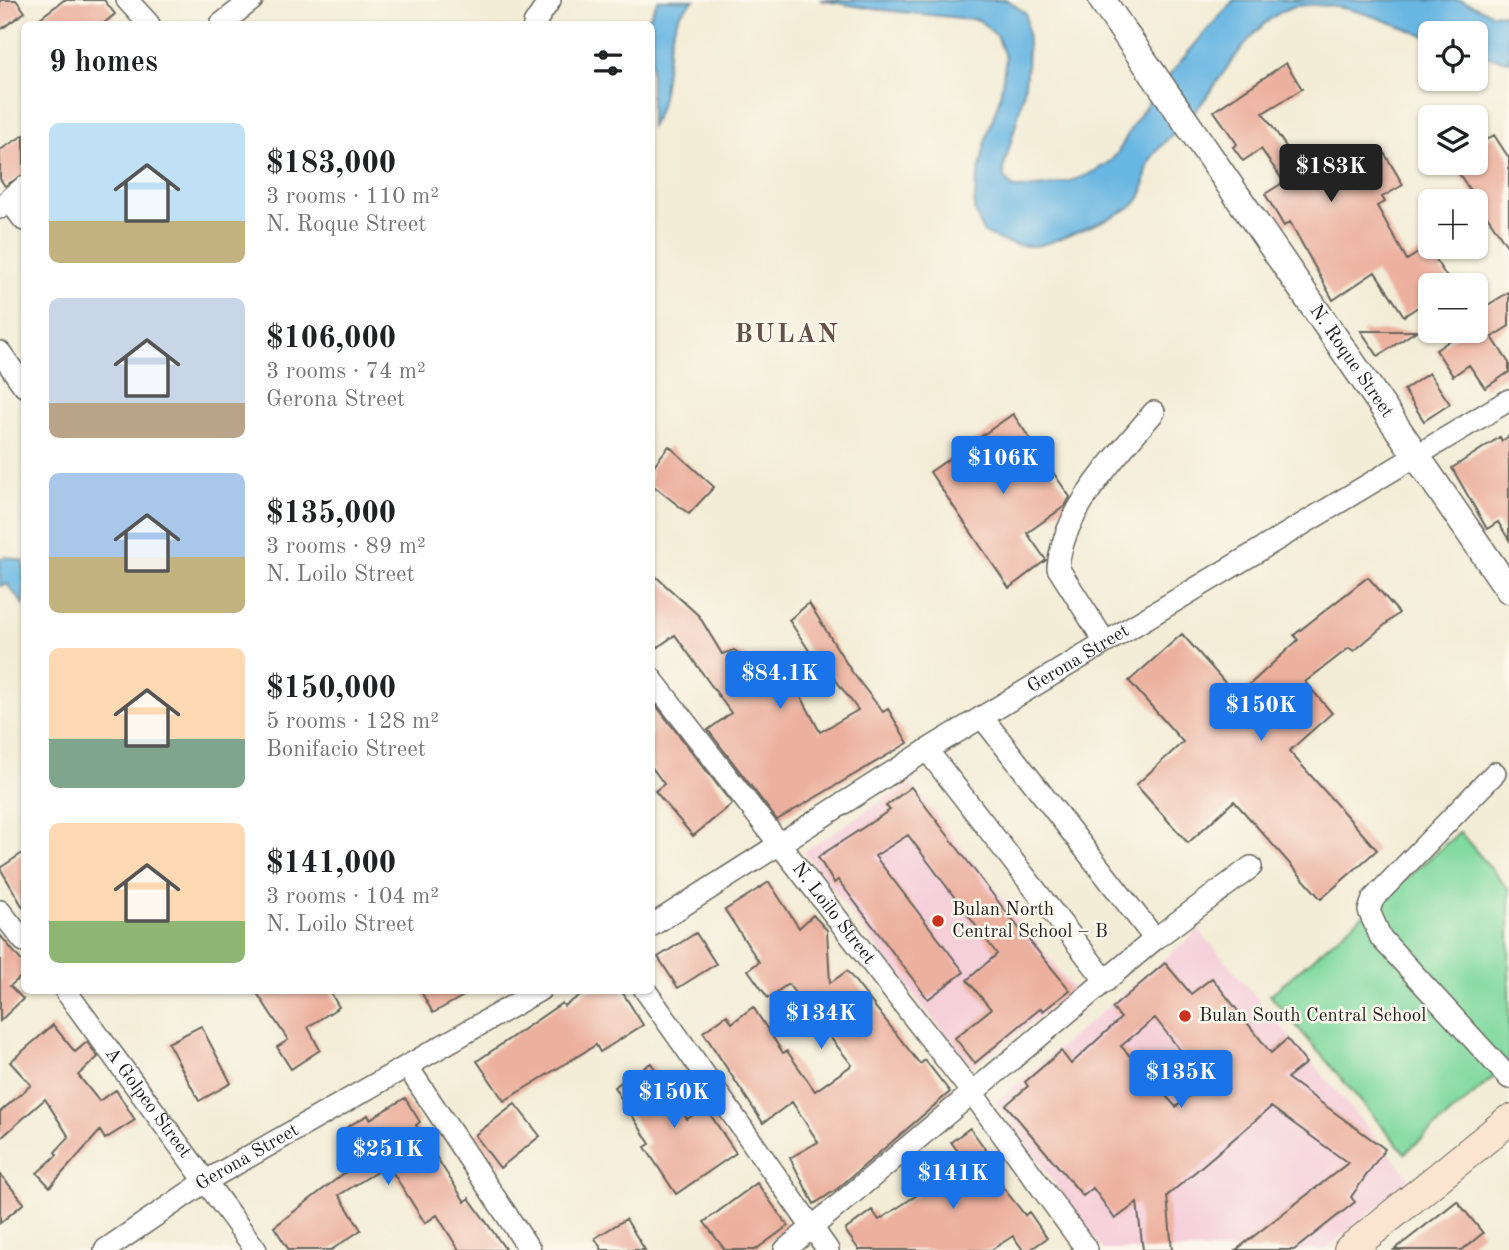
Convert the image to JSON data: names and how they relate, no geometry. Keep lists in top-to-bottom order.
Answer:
{
  "streets": {
    "street": [
      "N. Roque Street",
      "Gerona Street",
      "N. Loilo Street",
      "A Golpeo Street"
    ]
  },
  "crossings": [
    ["N. Roque Street", "Gerona Street"],
    ["Gerona Street", "N. Loilo Street"],
    ["Gerona Street", "A Golpeo Street"]
  ],
  "districts": ["BULAN"],
  "places": ["Bulan North Central School – B", "Bulan South Central School"],
  "page": {
    "map_buttons": ["+", "−"],
    "heading": "9 homes",
    "list": [
      {
        "name": "$183,000",
        "note": "3 rooms · 110 m² · N. Roque Street"
      },
      {
        "name": "$106,000",
        "note": "3 rooms · 74 m² · Gerona Street"
      },
      {
        "name": "$135,000",
        "note": "3 rooms · 89 m² · N. Loilo Street"
      },
      {
        "name": "$150,000",
        "note": "5 rooms · 128 m² · Bonifacio Street"
      },
      {
        "name": "$141,000",
        "note": "3 rooms · 104 m² · N. Loilo Street"
      }
    ],
    "price": [
      "$183K",
      "$106K",
      "$84.1K",
      "$150K",
      "$134K",
      "$135K",
      "$150K",
      "$251K",
      "$141K"
    ]
  }
}
